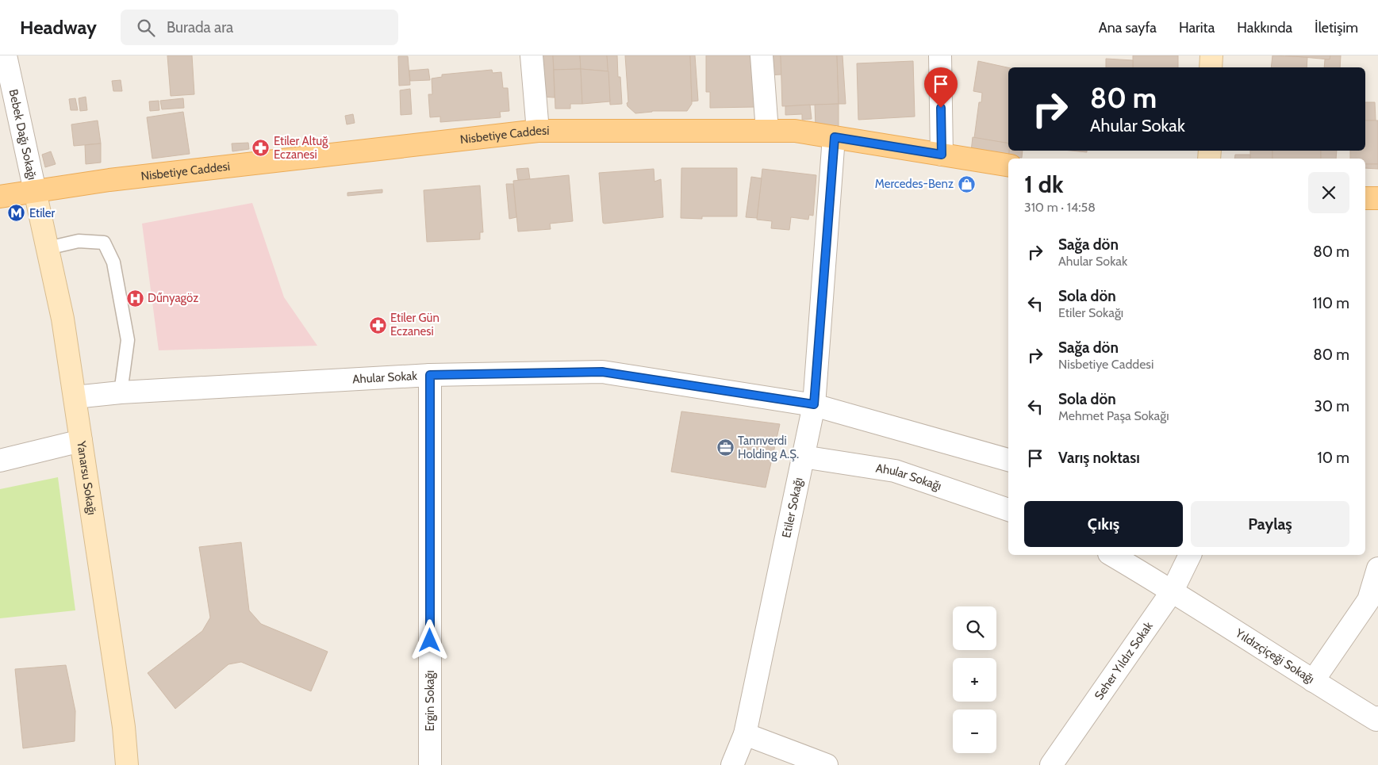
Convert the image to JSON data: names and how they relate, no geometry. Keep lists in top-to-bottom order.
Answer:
{
  "streets": {
    "main road": ["Nisbetiye Caddesi"],
    "street": [
      "Bebek Dağı Sokağı",
      "Ahular Sokak",
      "Yanarsu Sokağı",
      "Ahular Sokağı",
      "Etiler Sokağı",
      "Yıldızçiçeği Sokağı",
      "Seher Yıldız Sokak",
      "Ergin Sokağı"
    ]
  },
  "crossings": [
    ["Bebek Dağı Sokağı", "Nisbetiye Caddesi"],
    ["Bebek Dağı Sokağı", "Yanarsu Sokağı"],
    ["Nisbetiye Caddesi", "Yanarsu Sokağı"],
    ["Nisbetiye Caddesi", "Etiler Sokağı"],
    ["Ahular Sokak", "Yanarsu Sokağı"],
    ["Ahular Sokak", "Etiler Sokağı"],
    ["Ahular Sokak", "Ergin Sokağı"],
    ["Ahular Sokağı", "Etiler Sokağı"],
    ["Yıldızçiçeği Sokağı", "Seher Yıldız Sokak"]
  ],
  "places": {
    "pharmacy": ["Etiler Altuğ Eczanesi", "Etiler Gün Eczanesi"],
    "shop": ["Mercedes-Benz"],
    "metro station": ["Etiler"],
    "hospital": ["Dűnyagöz"],
    "office": ["Tanrıverdi Holding A.Ş."]
  },
  "page": {
    "header": "Headway",
    "search": "Burada ara",
    "nav": [
      "Ana sayfa",
      "Harita",
      "Hakkında",
      "İletişim"
    ],
    "turn": ["80 m", "Ahular Sokak"],
    "heading": ["1 dk", "310 m · 14:58"],
    "list": [
      {
        "name": "Sağa dön",
        "note": "Ahular Sokak",
        "value": "80 m"
      },
      {
        "name": "Sola dön",
        "note": "Etiler Sokağı",
        "value": "110 m"
      },
      {
        "name": "Sağa dön",
        "note": "Nisbetiye Caddesi",
        "value": "80 m"
      },
      {
        "name": "Sola dön",
        "note": "Mehmet Paşa Sokağı",
        "value": "30 m"
      },
      {
        "name": "Varış noktası",
        "value": "10 m"
      }
    ],
    "buttons": ["Çıkış", "Paylaş"],
    "map_buttons": ["+", "−"]
  }
}
